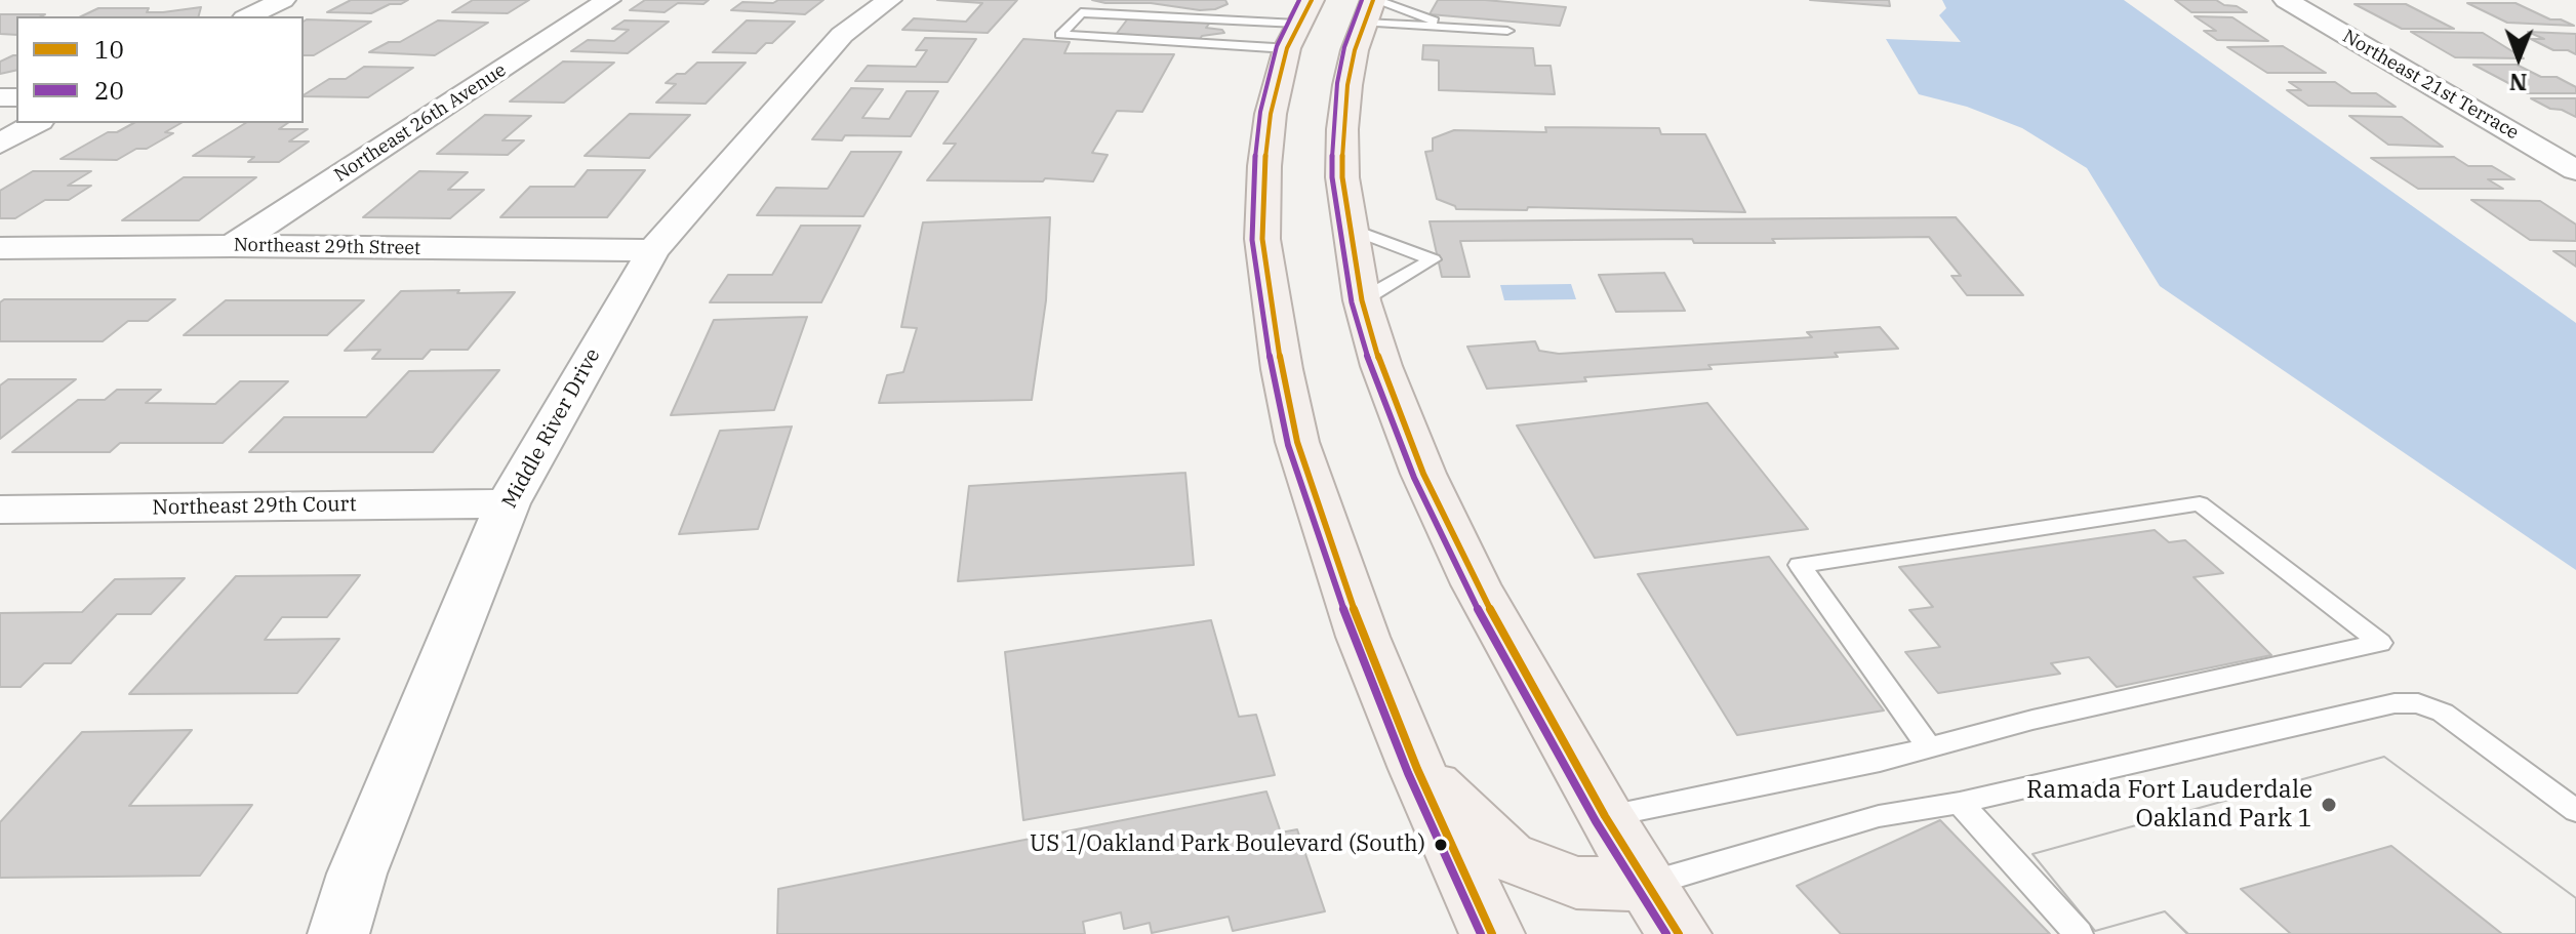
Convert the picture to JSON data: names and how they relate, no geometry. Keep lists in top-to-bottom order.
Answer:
{
  "streets": {
    "street": [
      "Northeast 21st Terrace",
      "Northeast 26th Avenue",
      "Northeast 29th Street",
      "Middle River Drive",
      "Northeast 29th Court"
    ]
  },
  "crossings": [
    ["Northeast 26th Avenue", "Northeast 29th Street"],
    ["Northeast 29th Street", "Middle River Drive"],
    ["Middle River Drive", "Northeast 29th Court"]
  ],
  "places": ["Ramada Fort Lauderdale Oakland Park 1", "US 1/Oakland Park Boulevard (South)"],
  "lines": ["transit line 10", "transit line 20"],
  "legend": ["10", "20"],
  "north": "bottom"
}
